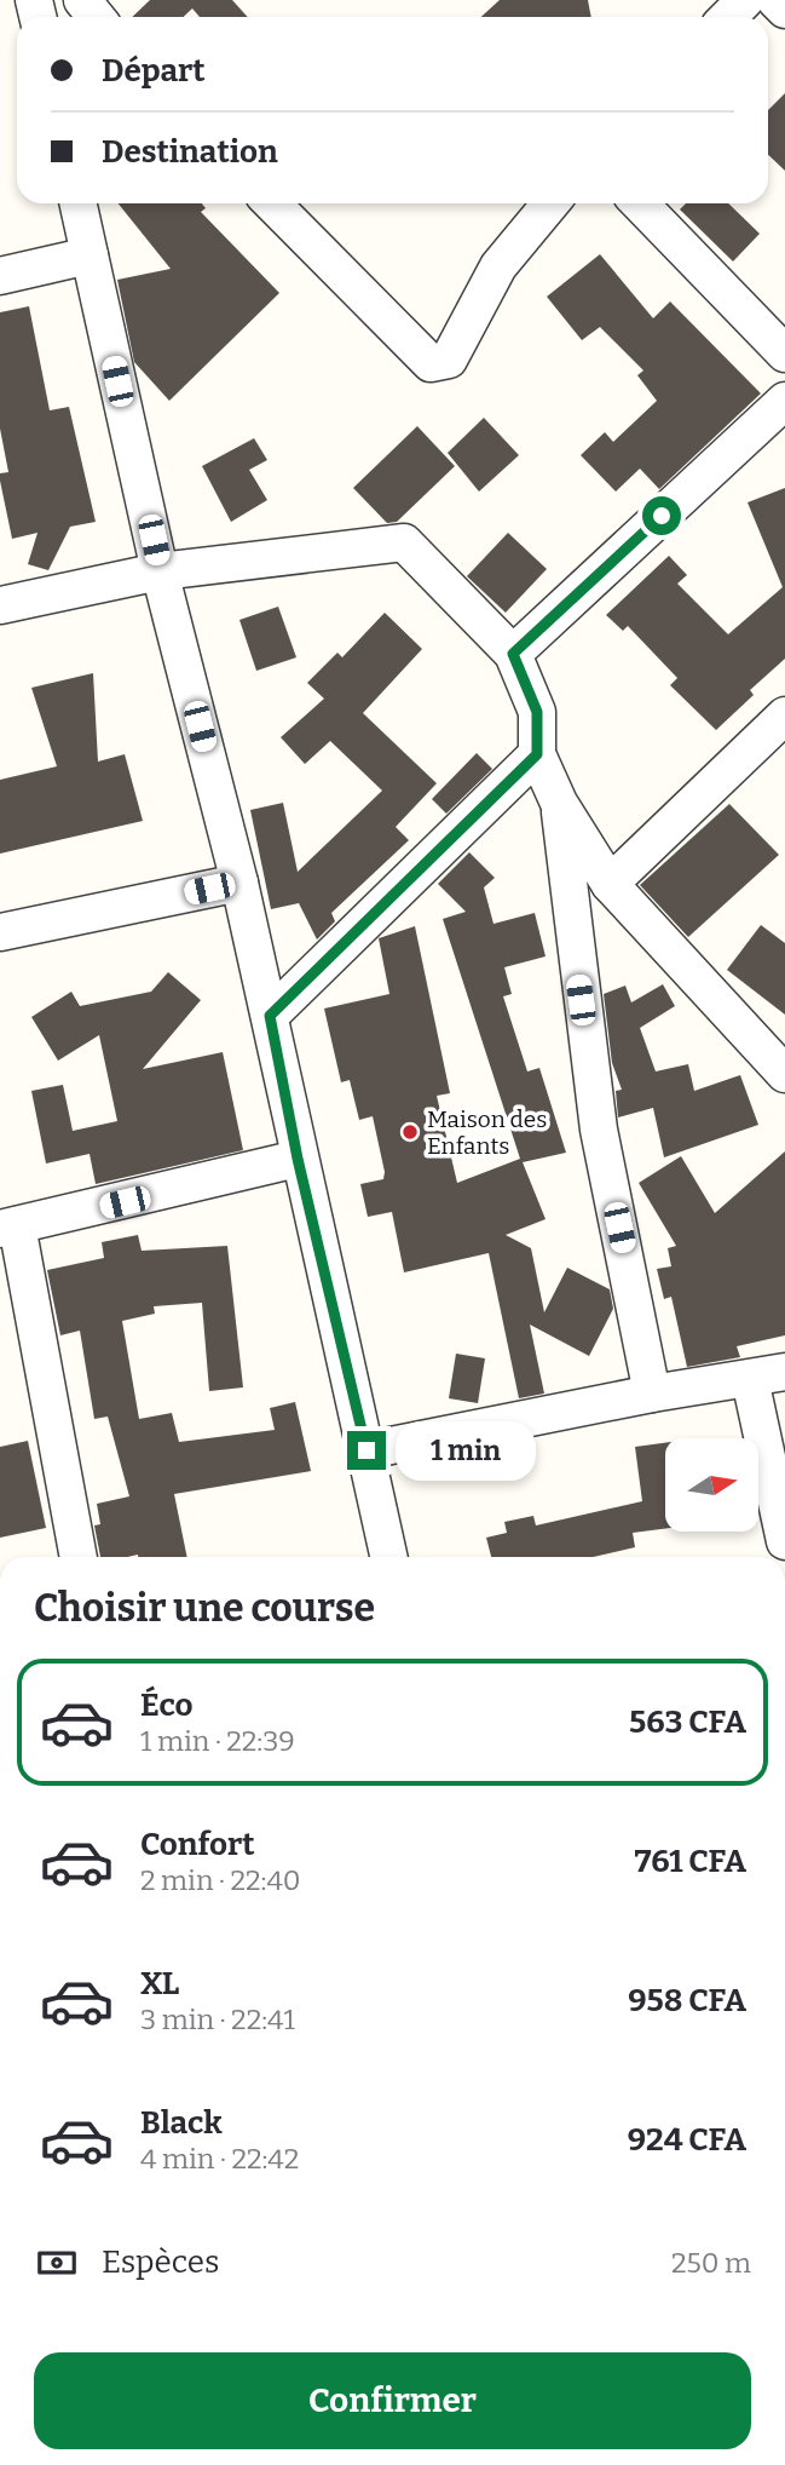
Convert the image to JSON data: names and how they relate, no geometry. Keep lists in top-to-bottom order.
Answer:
{
  "places": ["Maison des Enfants"],
  "north": "right",
  "page": {
    "banner": ["Départ", "Destination"],
    "bubble": "1 min",
    "heading": "Choisir une course",
    "list": [
      {
        "name": "Éco",
        "note": "1 min · 22:39",
        "value": "563 CFA"
      },
      {
        "name": "Confort",
        "note": "2 min · 22:40",
        "value": "761 CFA"
      },
      {
        "name": "XL",
        "note": "3 min · 22:41",
        "value": "958 CFA"
      },
      {
        "name": "Black",
        "note": "4 min · 22:42",
        "value": "924 CFA"
      }
    ],
    "pay": ["Espèces", "250 m"],
    "buttons": "Confirmer"
  }
}
